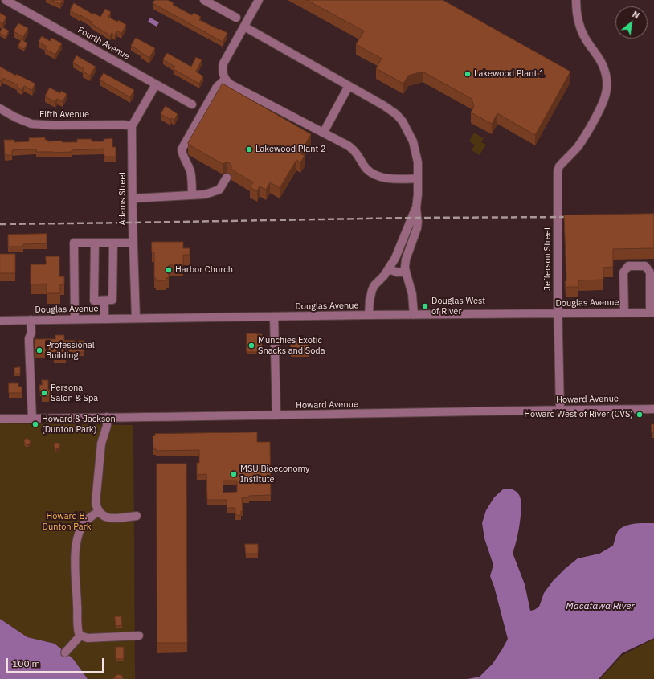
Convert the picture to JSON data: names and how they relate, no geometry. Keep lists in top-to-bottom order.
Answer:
{
  "streets": {
    "street": [
      "Fourth Avenue",
      "Fifth Avenue",
      "Adams Street",
      "Jefferson Street",
      "Douglas Avenue",
      "Howard Avenue"
    ]
  },
  "crossings": [
    ["Fifth Avenue", "Adams Street"],
    ["Adams Street", "Douglas Avenue"],
    ["Jefferson Street", "Douglas Avenue"],
    ["Jefferson Street", "Howard Avenue"]
  ],
  "water": ["Macatawa River"],
  "parks": ["Howard B. Dunton Park"],
  "places": [
    "Lakewood Plant 1",
    "Lakewood Plant 2",
    "Harbor Church",
    "Douglas West of River",
    "Munchies Exotic Snacks and Soda",
    "Professional Building",
    "Persona Salon & Spa",
    "Howard West of River (CVS)",
    "Howard & Jackson (Dunton Park)",
    "MSU Bioeconomy Institute"
  ],
  "scale_bar": "100 m",
  "north": "top right"
}
